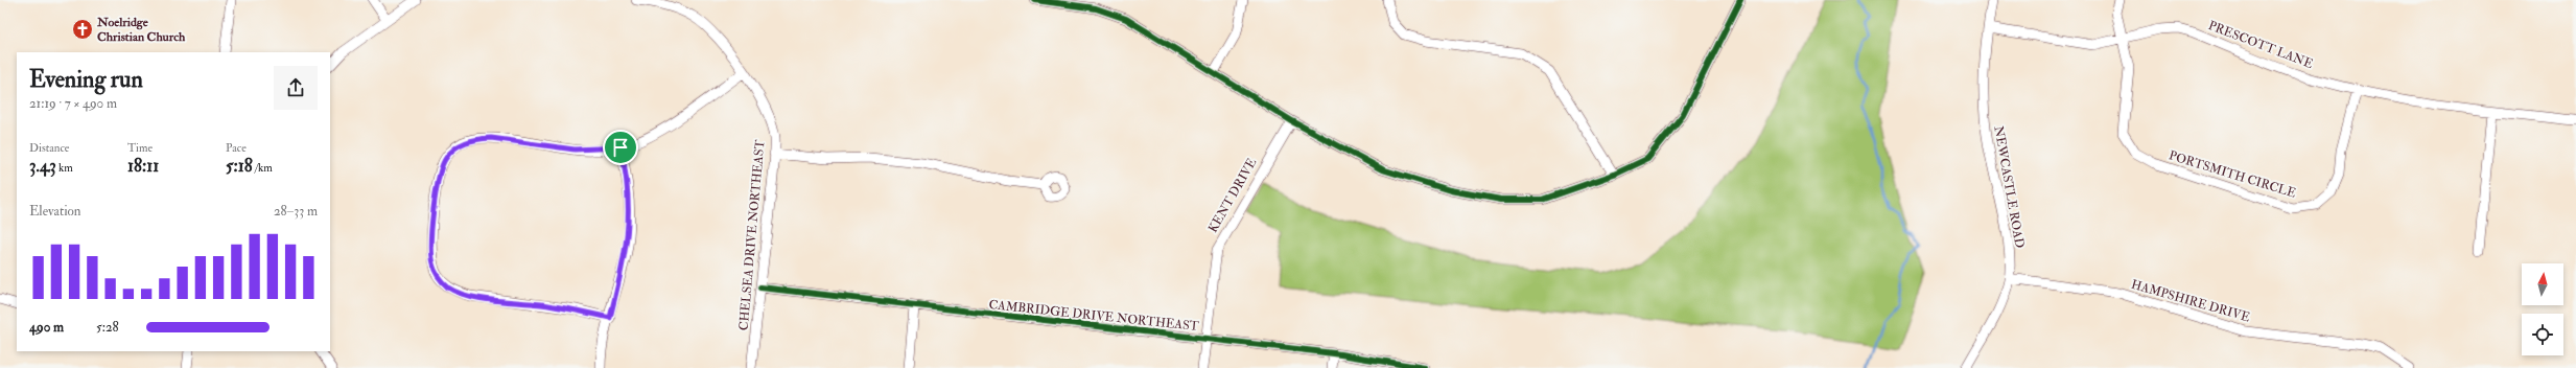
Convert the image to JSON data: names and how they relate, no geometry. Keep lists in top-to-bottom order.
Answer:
{
  "streets": {
    "street": [
      "PRESCOTT LANE",
      "PORTSMITH CIRCLE",
      "NEWCASTLE ROAD",
      "KENT DRIVE",
      "CHELSEA DRIVE NORTHEAST",
      "HAMPSHIRE DRIVE",
      "CAMBRIDGE DRIVE NORTHEAST"
    ]
  },
  "crossings": [
    ["PRESCOTT LANE", "PORTSMITH CIRCLE"],
    ["PRESCOTT LANE", "NEWCASTLE ROAD"],
    ["NEWCASTLE ROAD", "HAMPSHIRE DRIVE"],
    ["KENT DRIVE", "CAMBRIDGE DRIVE NORTHEAST"],
    ["CHELSEA DRIVE NORTHEAST", "CAMBRIDGE DRIVE NORTHEAST"]
  ],
  "places": {
    "church": ["Noelridge Christian Church"]
  },
  "north": "top",
  "page": {
    "heading": ["Evening run", "21:19 · 7 × 490 m"],
    "stats": [
      ["Distance", "3.43 km"],
      ["Time", "18:11"],
      ["Pace", "5:18 /km"]
    ],
    "chart": ["Elevation", "28–33 m"],
    "list": [
      {
        "name": "490 m",
        "note": "5:28"
      }
    ]
  }
}
